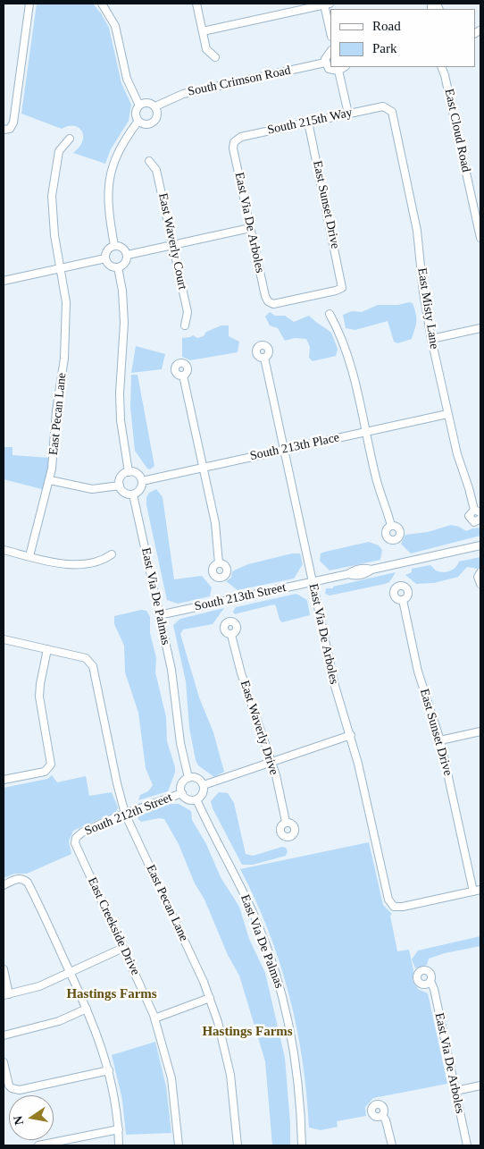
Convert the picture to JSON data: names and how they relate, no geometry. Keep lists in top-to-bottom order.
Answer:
{
  "streets": {
    "street": [
      "South Crimson Road",
      "South 215th Way",
      "East Cloud Road",
      "East Sunset Drive",
      "East Via De Arboles",
      "East Waverly Court",
      "East Misty Lane",
      "East Pecan Lane",
      "South 213th Place",
      "East Via De Palmas",
      "South 213th Street",
      "East Waverly Drive",
      "South 212th Street",
      "East Creekside Drive"
    ]
  },
  "crossings": [
    ["South 215th Way", "East Sunset Drive"],
    ["South 215th Way", "East Via De Arboles"],
    ["South 215th Way", "East Misty Lane"],
    ["East Sunset Drive", "East Via De Arboles"],
    ["East Via De Arboles", "South 213th Place"],
    ["East Via De Arboles", "South 213th Street"],
    ["East Misty Lane", "South 213th Place"],
    ["East Pecan Lane", "South 212th Street"],
    ["South 213th Place", "East Via De Palmas"],
    ["East Via De Palmas", "South 213th Street"],
    ["East Via De Palmas", "South 212th Street"],
    ["South 212th Street", "East Creekside Drive"]
  ],
  "districts": ["Hastings Farms", "Hastings Farms"],
  "legend": ["Road", "Park"],
  "north": "left"
}
